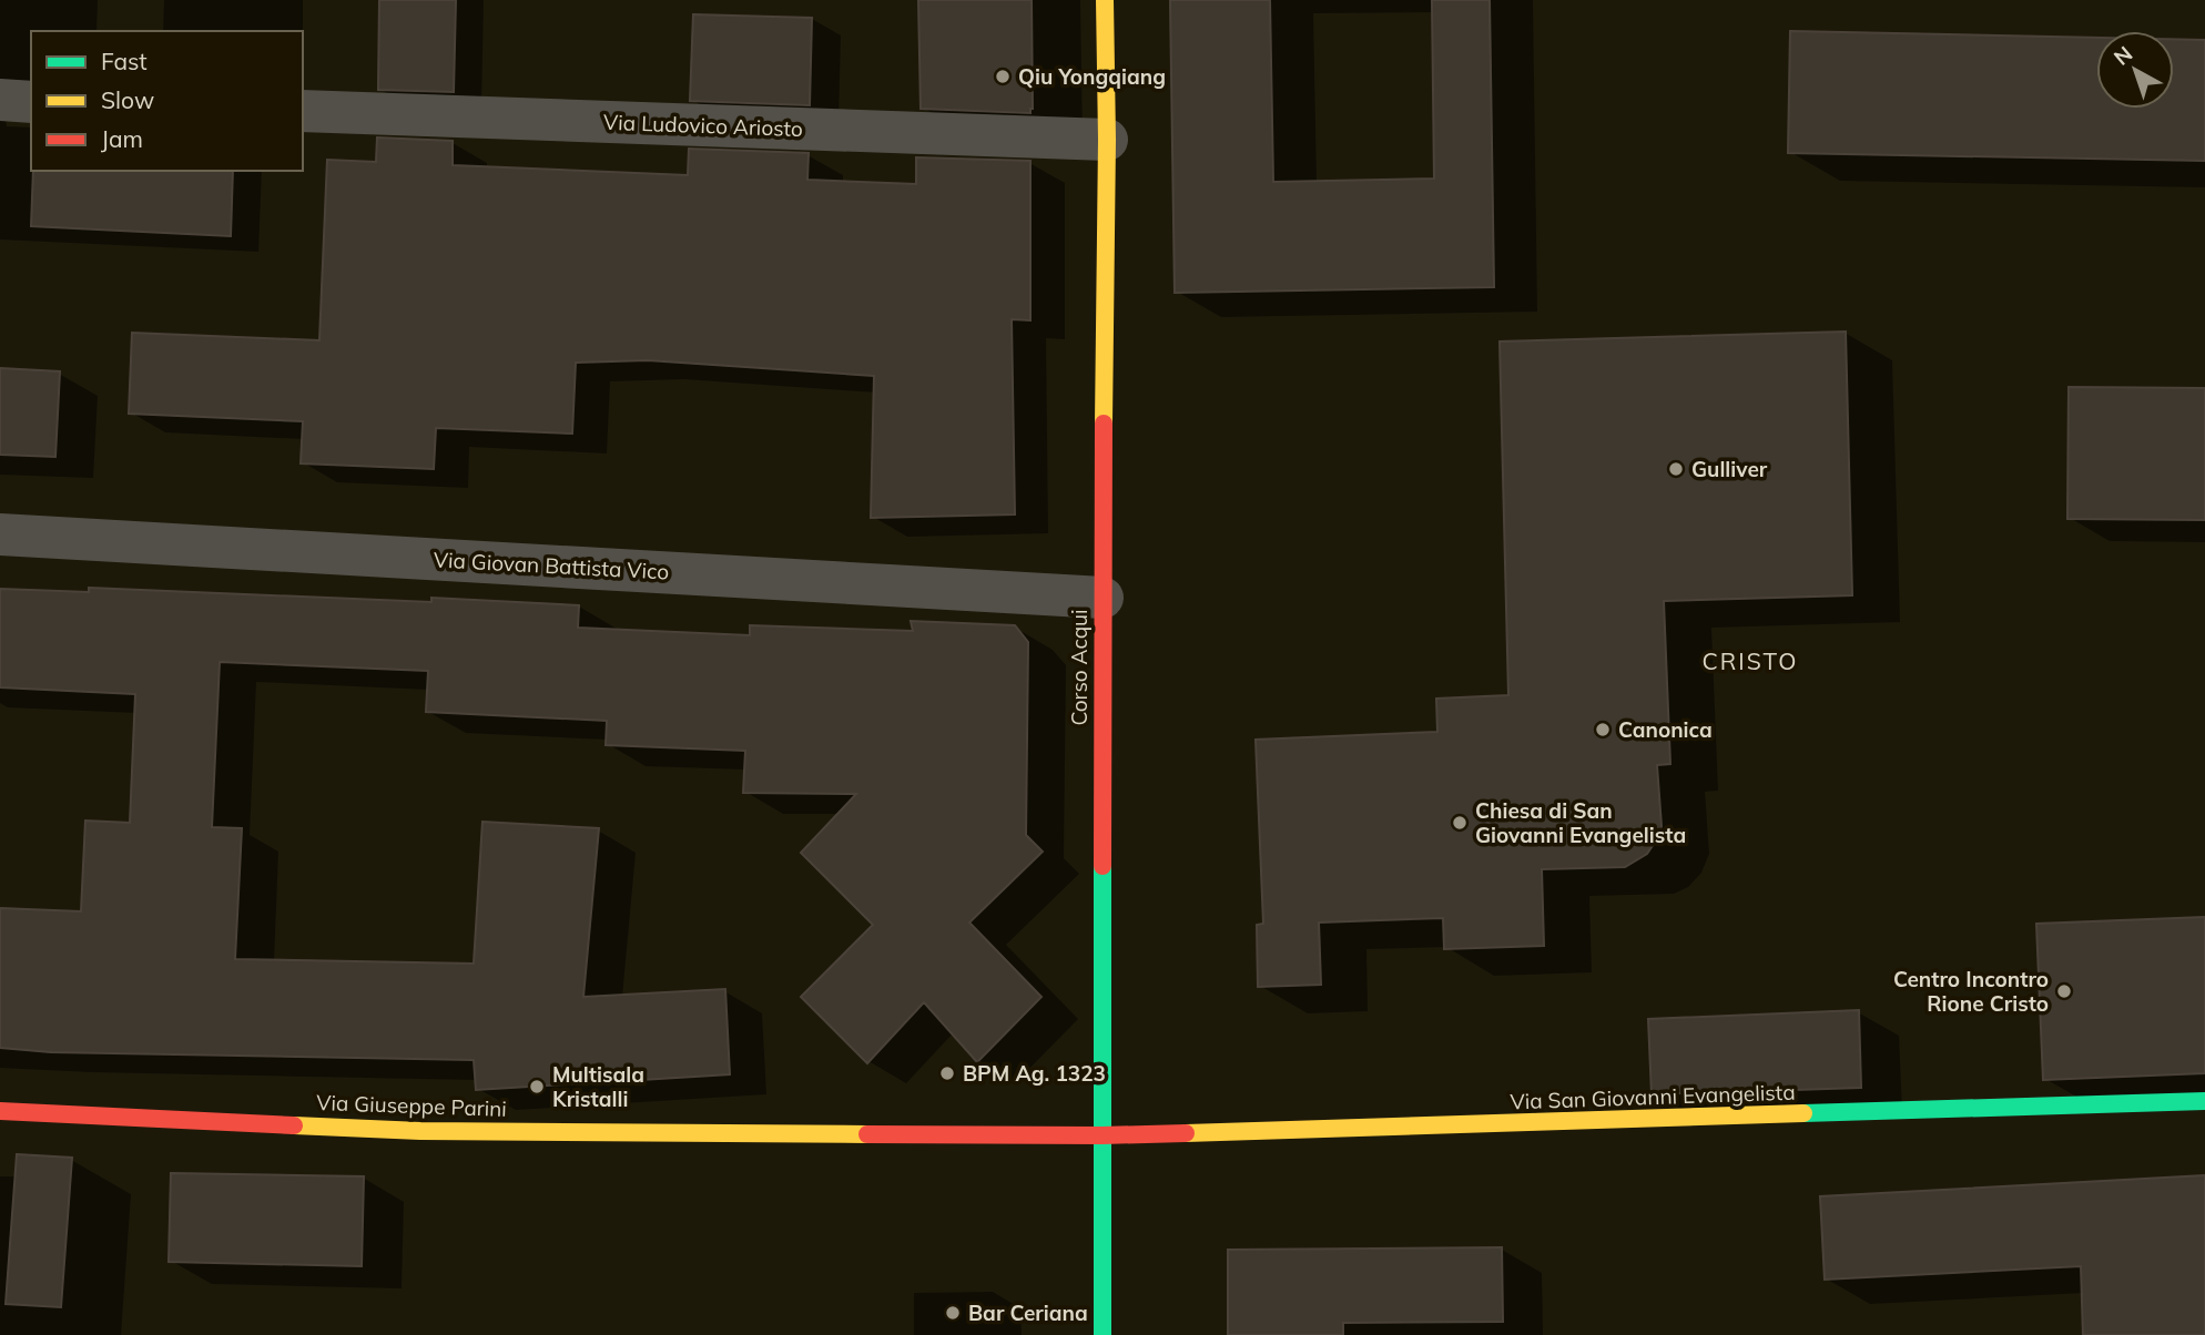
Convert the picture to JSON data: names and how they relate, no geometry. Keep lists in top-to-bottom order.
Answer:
{
  "streets": {
    "street": [
      "Via Ludovico Ariosto",
      "Via Giovan Battista Vico",
      "Corso Acqui",
      "Via San Giovanni Evangelista",
      "Via Giuseppe Parini"
    ]
  },
  "crossings": [
    ["Via Ludovico Ariosto", "Corso Acqui"],
    ["Via Giovan Battista Vico", "Corso Acqui"],
    ["Corso Acqui", "Via San Giovanni Evangelista"],
    ["Corso Acqui", "Via Giuseppe Parini"],
    ["Via San Giovanni Evangelista", "Via Giuseppe Parini"]
  ],
  "districts": ["CRISTO"],
  "places": [
    "Qiu Yongqiang",
    "Gulliver",
    "Canonica",
    "Chiesa di San Giovanni Evangelista",
    "Centro Incontro Rione Cristo",
    "BPM Ag. 1323",
    "Multisala Kristalli",
    "Bar Ceriana"
  ],
  "legend": ["Fast", "Slow", "Jam"],
  "north": "top left"
}
